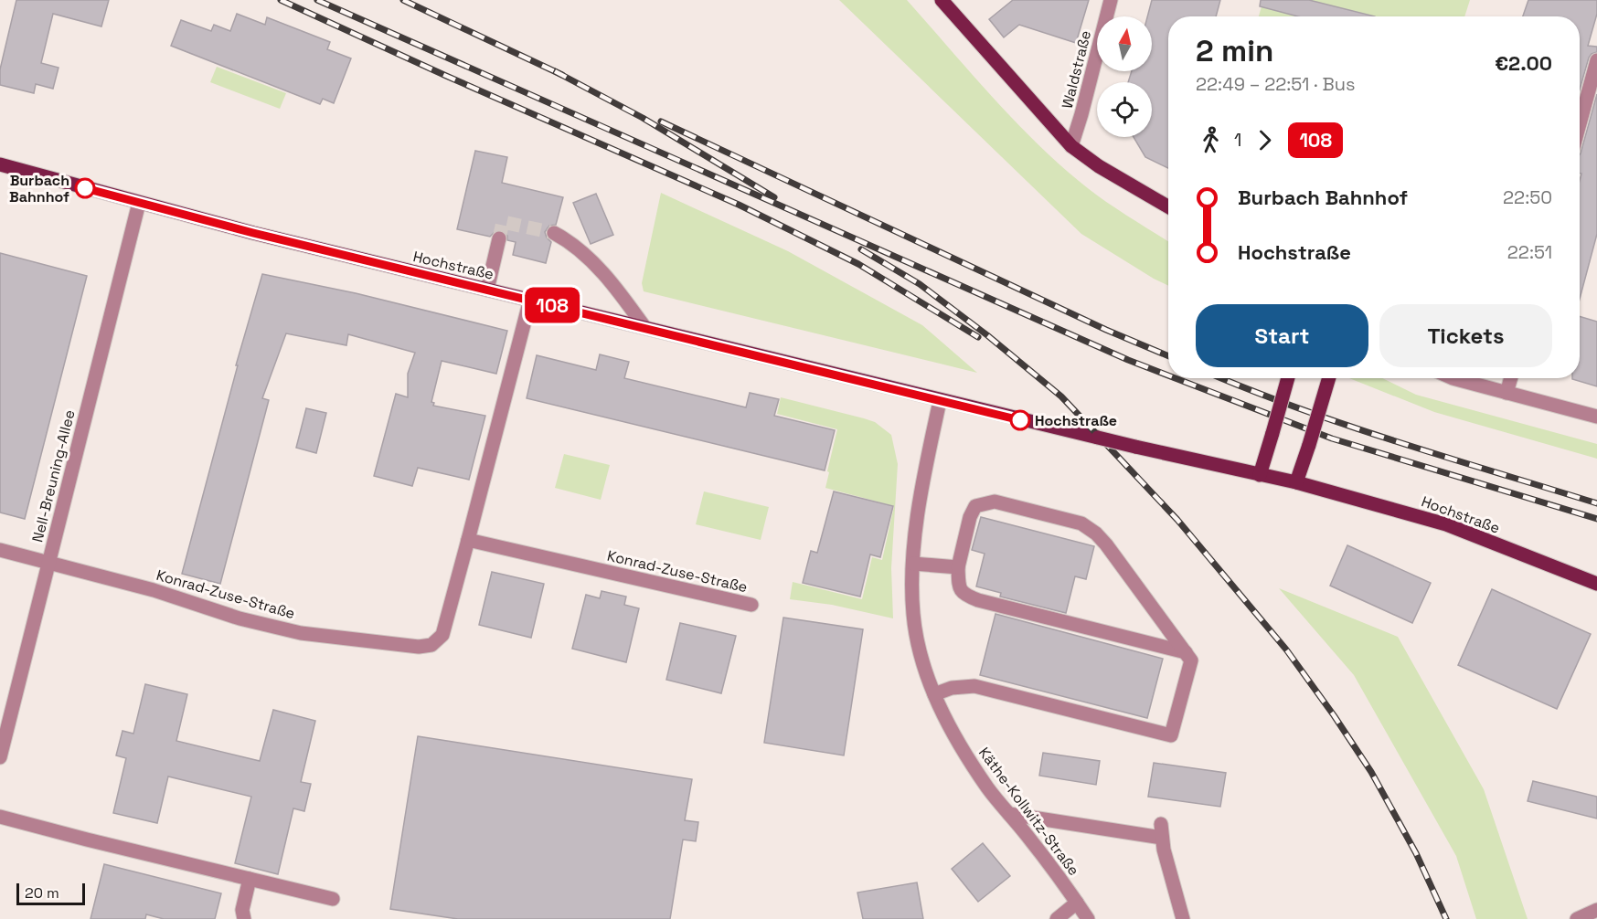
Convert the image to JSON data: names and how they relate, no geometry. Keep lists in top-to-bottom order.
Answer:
{
  "streets": {
    "main road": ["Hochstraße"],
    "street": [
      "Waldstraße",
      "Nell-Breuning-Allee",
      "Konrad-Zuse-Straße",
      "Käthe-Kollwitz-Straße"
    ]
  },
  "crossings": [
    ["Hochstraße", "Nell-Breuning-Allee"],
    ["Hochstraße", "Konrad-Zuse-Straße"],
    ["Hochstraße", "Käthe-Kollwitz-Straße"],
    ["Nell-Breuning-Allee", "Konrad-Zuse-Straße"]
  ],
  "places": ["Burbach Bahnhof", "Hochstraße"],
  "lines": ["bus line 108"],
  "scale_bar": "20 m",
  "north": "top",
  "page": {
    "on_map": "108",
    "heading": ["2 min", "22:49 – 22:51 · Bus", "€2.00"],
    "legs": ["1", "108"],
    "list": [
      {
        "name": "Burbach Bahnhof",
        "value": "22:50"
      },
      {
        "name": "Hochstraße",
        "value": "22:51"
      }
    ],
    "buttons": ["Start", "Tickets"],
    "scale": "20 m"
  }
}
